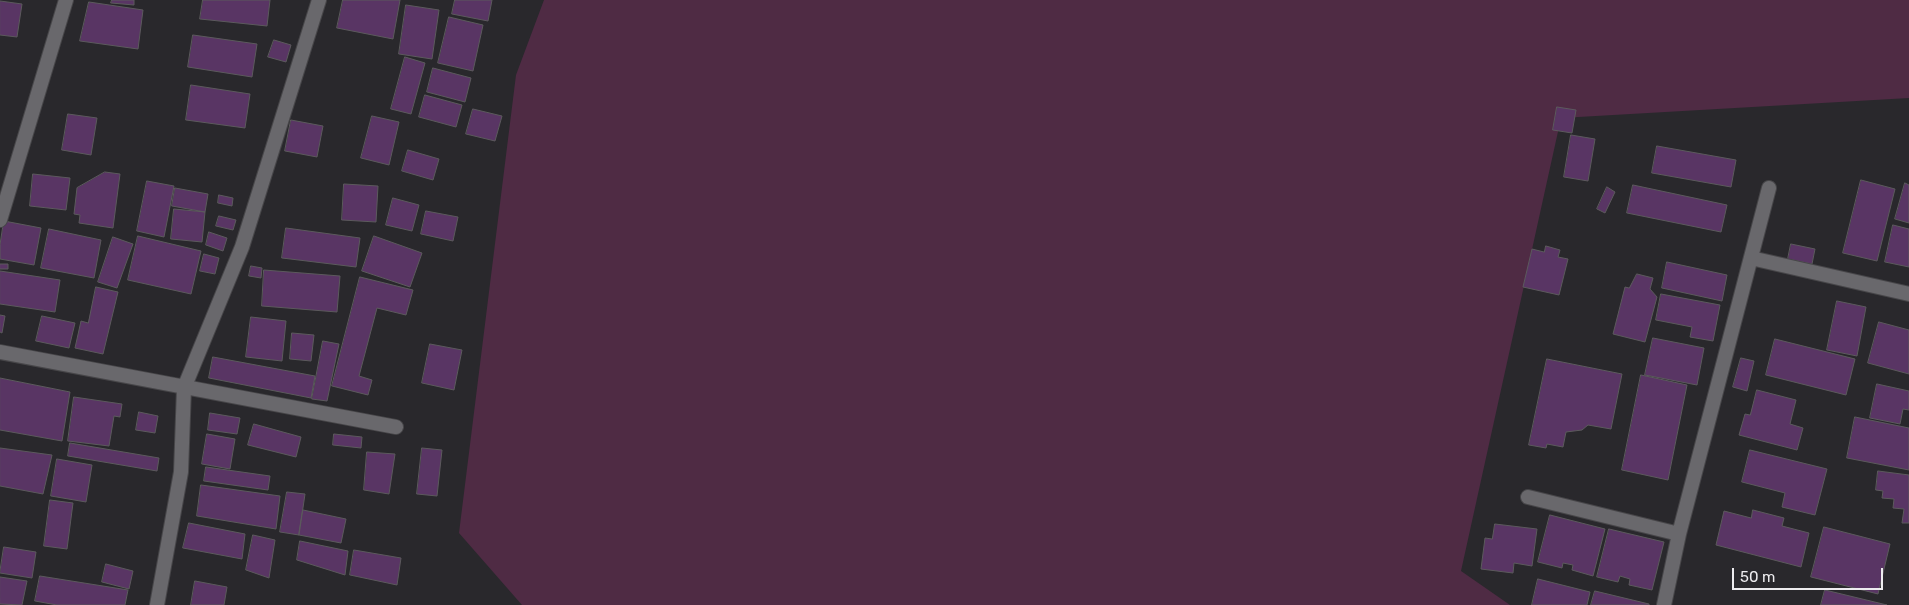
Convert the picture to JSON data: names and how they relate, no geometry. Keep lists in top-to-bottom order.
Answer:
{
  "scale_bar": "50 m"
}
